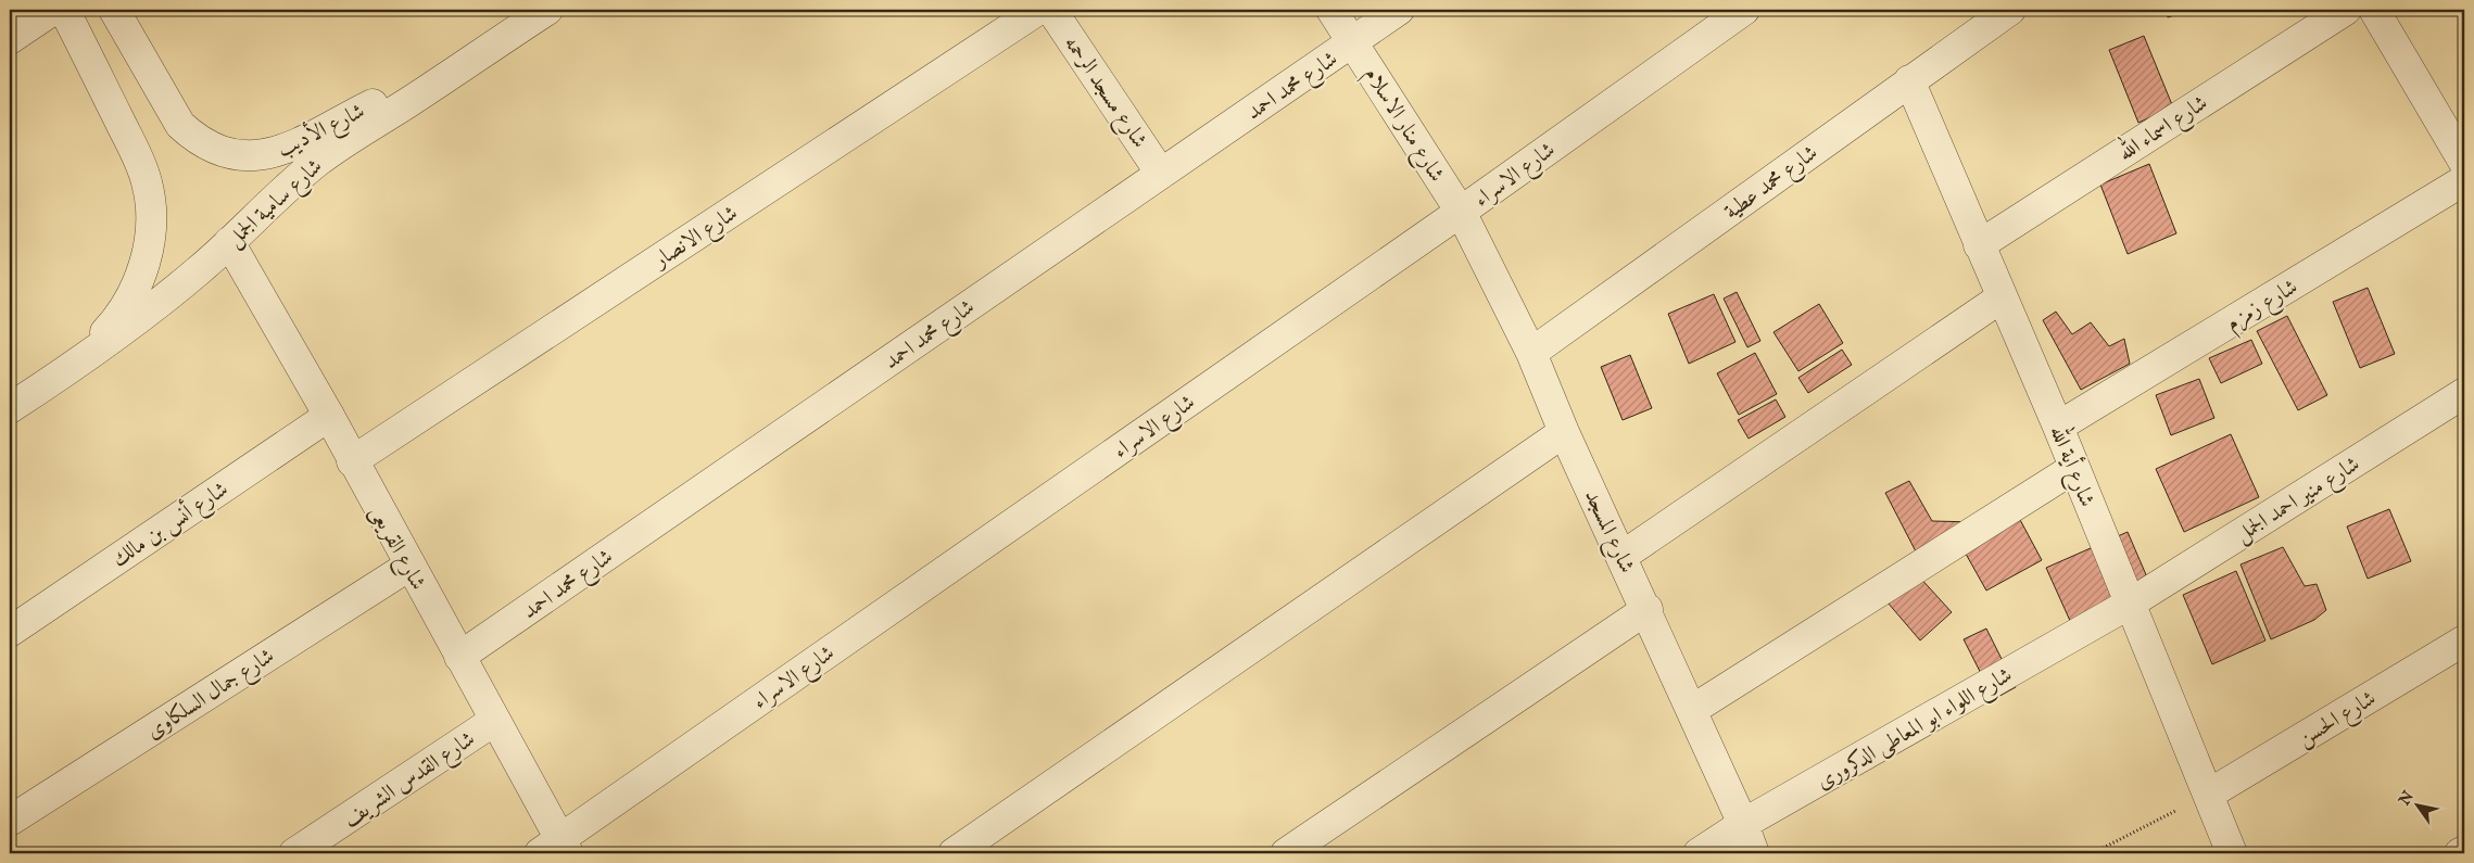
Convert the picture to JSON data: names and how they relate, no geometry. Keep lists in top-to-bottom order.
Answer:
{
  "streets": {
    "street": [
      "شارع محمد احمد",
      "شارع مسجد الرحمه",
      "شارع منار الاسلام",
      "شارع اسماء الله",
      "شارع الأديب",
      "شارع الاسراء",
      "شارع محمد عطية",
      "شارع سامية الجمل",
      "شارع الانصار",
      "شارع زمزم",
      "شارع أية الله",
      "شارع منير احمد الجمل",
      "شارع أنس بن مالك",
      "شارع المسجد",
      "شارع القريعى",
      "شارع جمال السلكاوى",
      "شارع الحسن",
      "شارع اللواء ابو المعاطى الدكرورى",
      "شارع القدس الشريف"
    ]
  },
  "crossings": [
    ["شارع محمد احمد", "شارع مسجد الرحمه"],
    ["شارع محمد احمد", "شارع منار الاسلام"],
    ["شارع محمد احمد", "شارع القريعى"],
    ["شارع منار الاسلام", "شارع الاسراء"],
    ["شارع منار الاسلام", "شارع المسجد"],
    ["شارع اسماء الله", "شارع أية الله"],
    ["شارع الأديب", "شارع سامية الجمل"],
    ["شارع الاسراء", "شارع المسجد"],
    ["شارع الاسراء", "شارع القريعى"],
    ["شارع محمد عطية", "شارع أية الله"],
    ["شارع محمد عطية", "شارع المسجد"],
    ["شارع سامية الجمل", "شارع القريعى"],
    ["شارع الانصار", "شارع القريعى"],
    ["شارع زمزم", "شارع أية الله"],
    ["شارع أية الله", "شارع منير احمد الجمل"],
    ["شارع أية الله", "شارع الحسن"],
    ["شارع أية الله", "شارع اللواء ابو المعاطى الدكرورى"],
    ["شارع منير احمد الجمل", "شارع اللواء ابو المعاطى الدكرورى"],
    ["شارع أنس بن مالك", "شارع القريعى"],
    ["شارع المسجد", "شارع اللواء ابو المعاطى الدكرورى"],
    ["شارع القريعى", "شارع جمال السلكاوى"],
    ["شارع القريعى", "شارع القدس الشريف"]
  ],
  "north": "top left"
}
